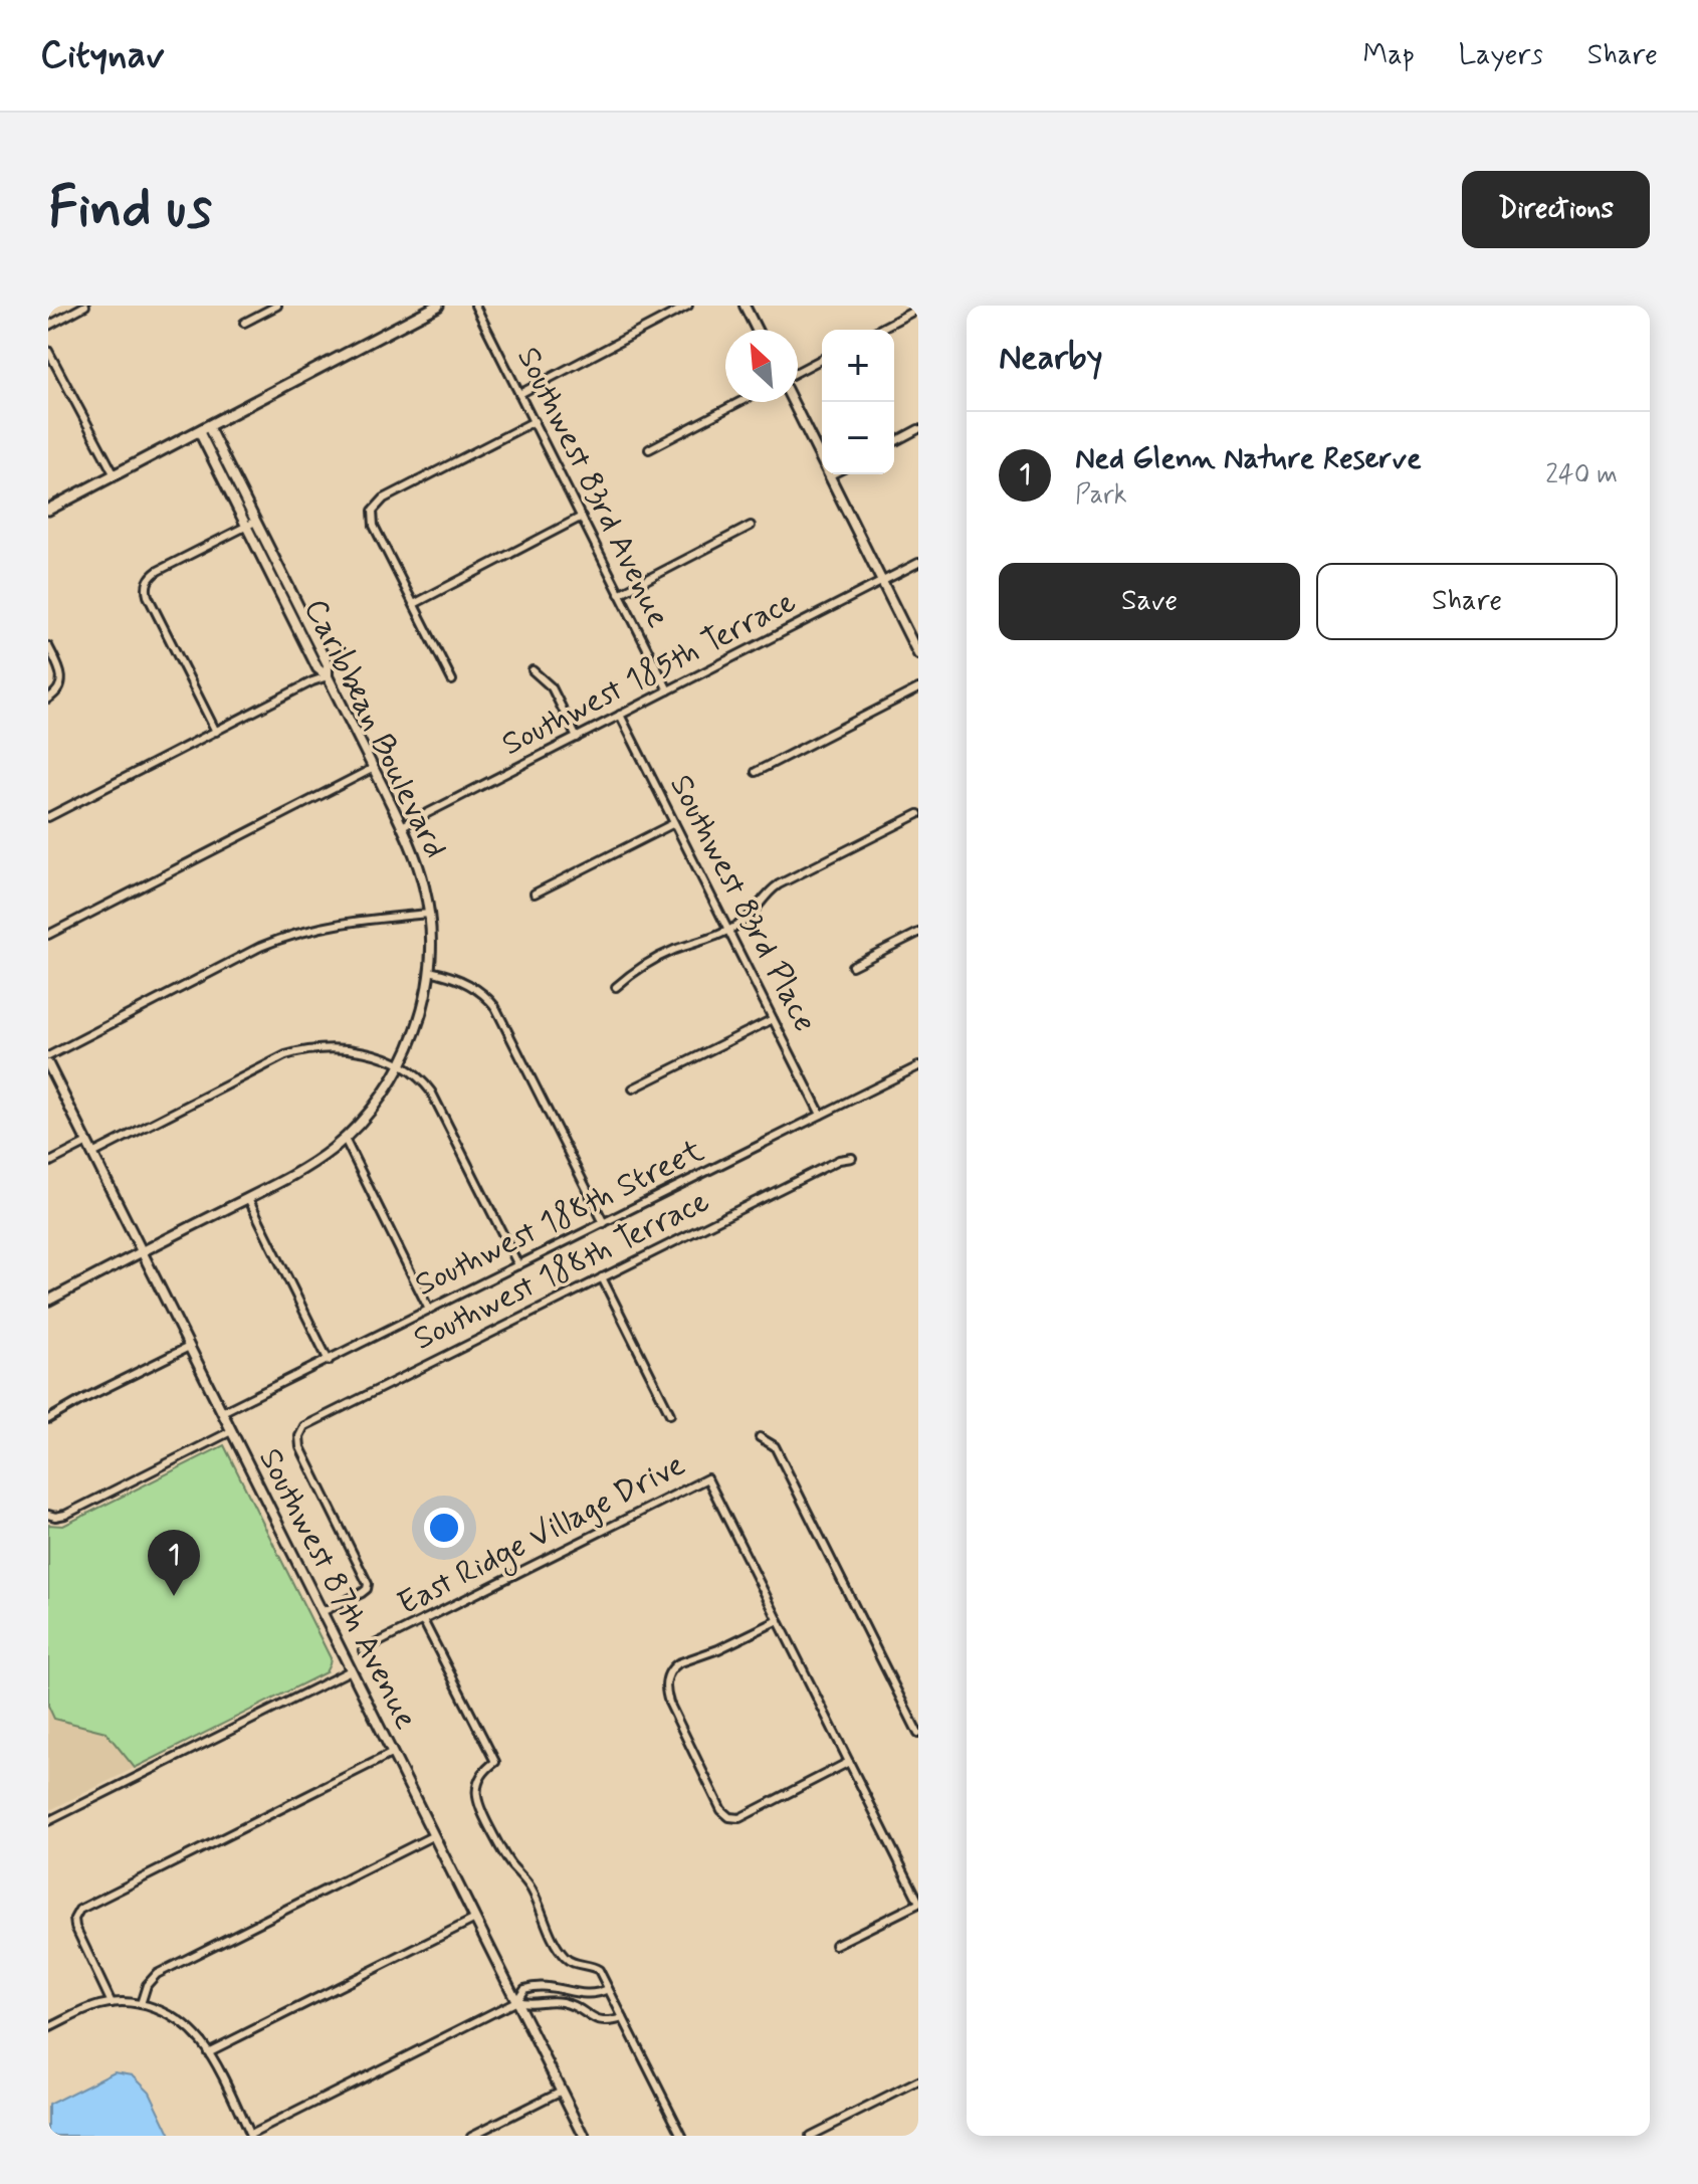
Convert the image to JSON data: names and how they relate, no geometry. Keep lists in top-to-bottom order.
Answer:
{
  "streets": {
    "street": [
      "Southwest 83rd Avenue",
      "Southwest 185th Terrace",
      "Caribbean Boulevard",
      "Southwest 83rd Place",
      "Southwest 188th Street",
      "Southwest 188th Terrace",
      "East Ridge Village Drive",
      "Southwest 87th Avenue"
    ]
  },
  "crossings": [
    ["Southwest 83rd Avenue", "Southwest 185th Terrace"],
    ["Southwest 185th Terrace", "Caribbean Boulevard"],
    ["Southwest 185th Terrace", "Southwest 83rd Place"],
    ["Caribbean Boulevard", "Southwest 87th Avenue"],
    ["Southwest 83rd Place", "Southwest 188th Street"],
    ["Southwest 188th Street", "Southwest 87th Avenue"],
    ["Southwest 188th Terrace", "Southwest 87th Avenue"]
  ],
  "north": "top left",
  "page": {
    "header": "Citynav",
    "nav": ["Map", "Layers", "Share"],
    "buttons": [
      "Directions",
      ["Save", "Share"]
    ],
    "title": "Find us",
    "heading": "Nearby",
    "map_buttons": ["+", "−"],
    "list": [
      {
        "mark": "1",
        "name": "Ned Glenn Nature Reserve",
        "note": "Park",
        "value": "240 m"
      }
    ],
    "pins": "1"
  }
}
